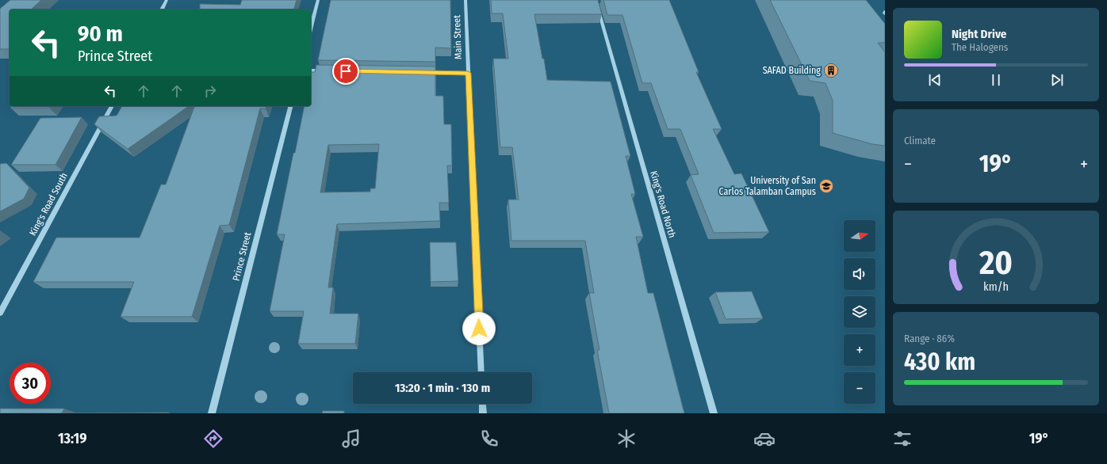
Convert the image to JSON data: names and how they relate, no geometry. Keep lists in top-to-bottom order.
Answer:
{
  "streets": {
    "street": [
      "Main Street",
      "King's Road South",
      "King's Road North",
      "Prince Street"
    ]
  },
  "places": {
    "building": ["SAFAD Building"],
    "school or university": ["University of San Carlos Talamban Campus"]
  },
  "north": "right",
  "page": {
    "turn": ["90 m", "Prince Street"],
    "song": ["Night Drive", "The Halogens"],
    "tile": [
      "Climate",
      ["Range · 86%", "430 km"]
    ],
    "heat": ["−", "19°", "+"],
    "map_buttons": ["+", "−"],
    "limit": "30",
    "trip": "13:20 · 1 min · 130 m",
    "tabs": ["13:19", "19°"],
    "gauge": ["20", "km/h"]
  }
}
